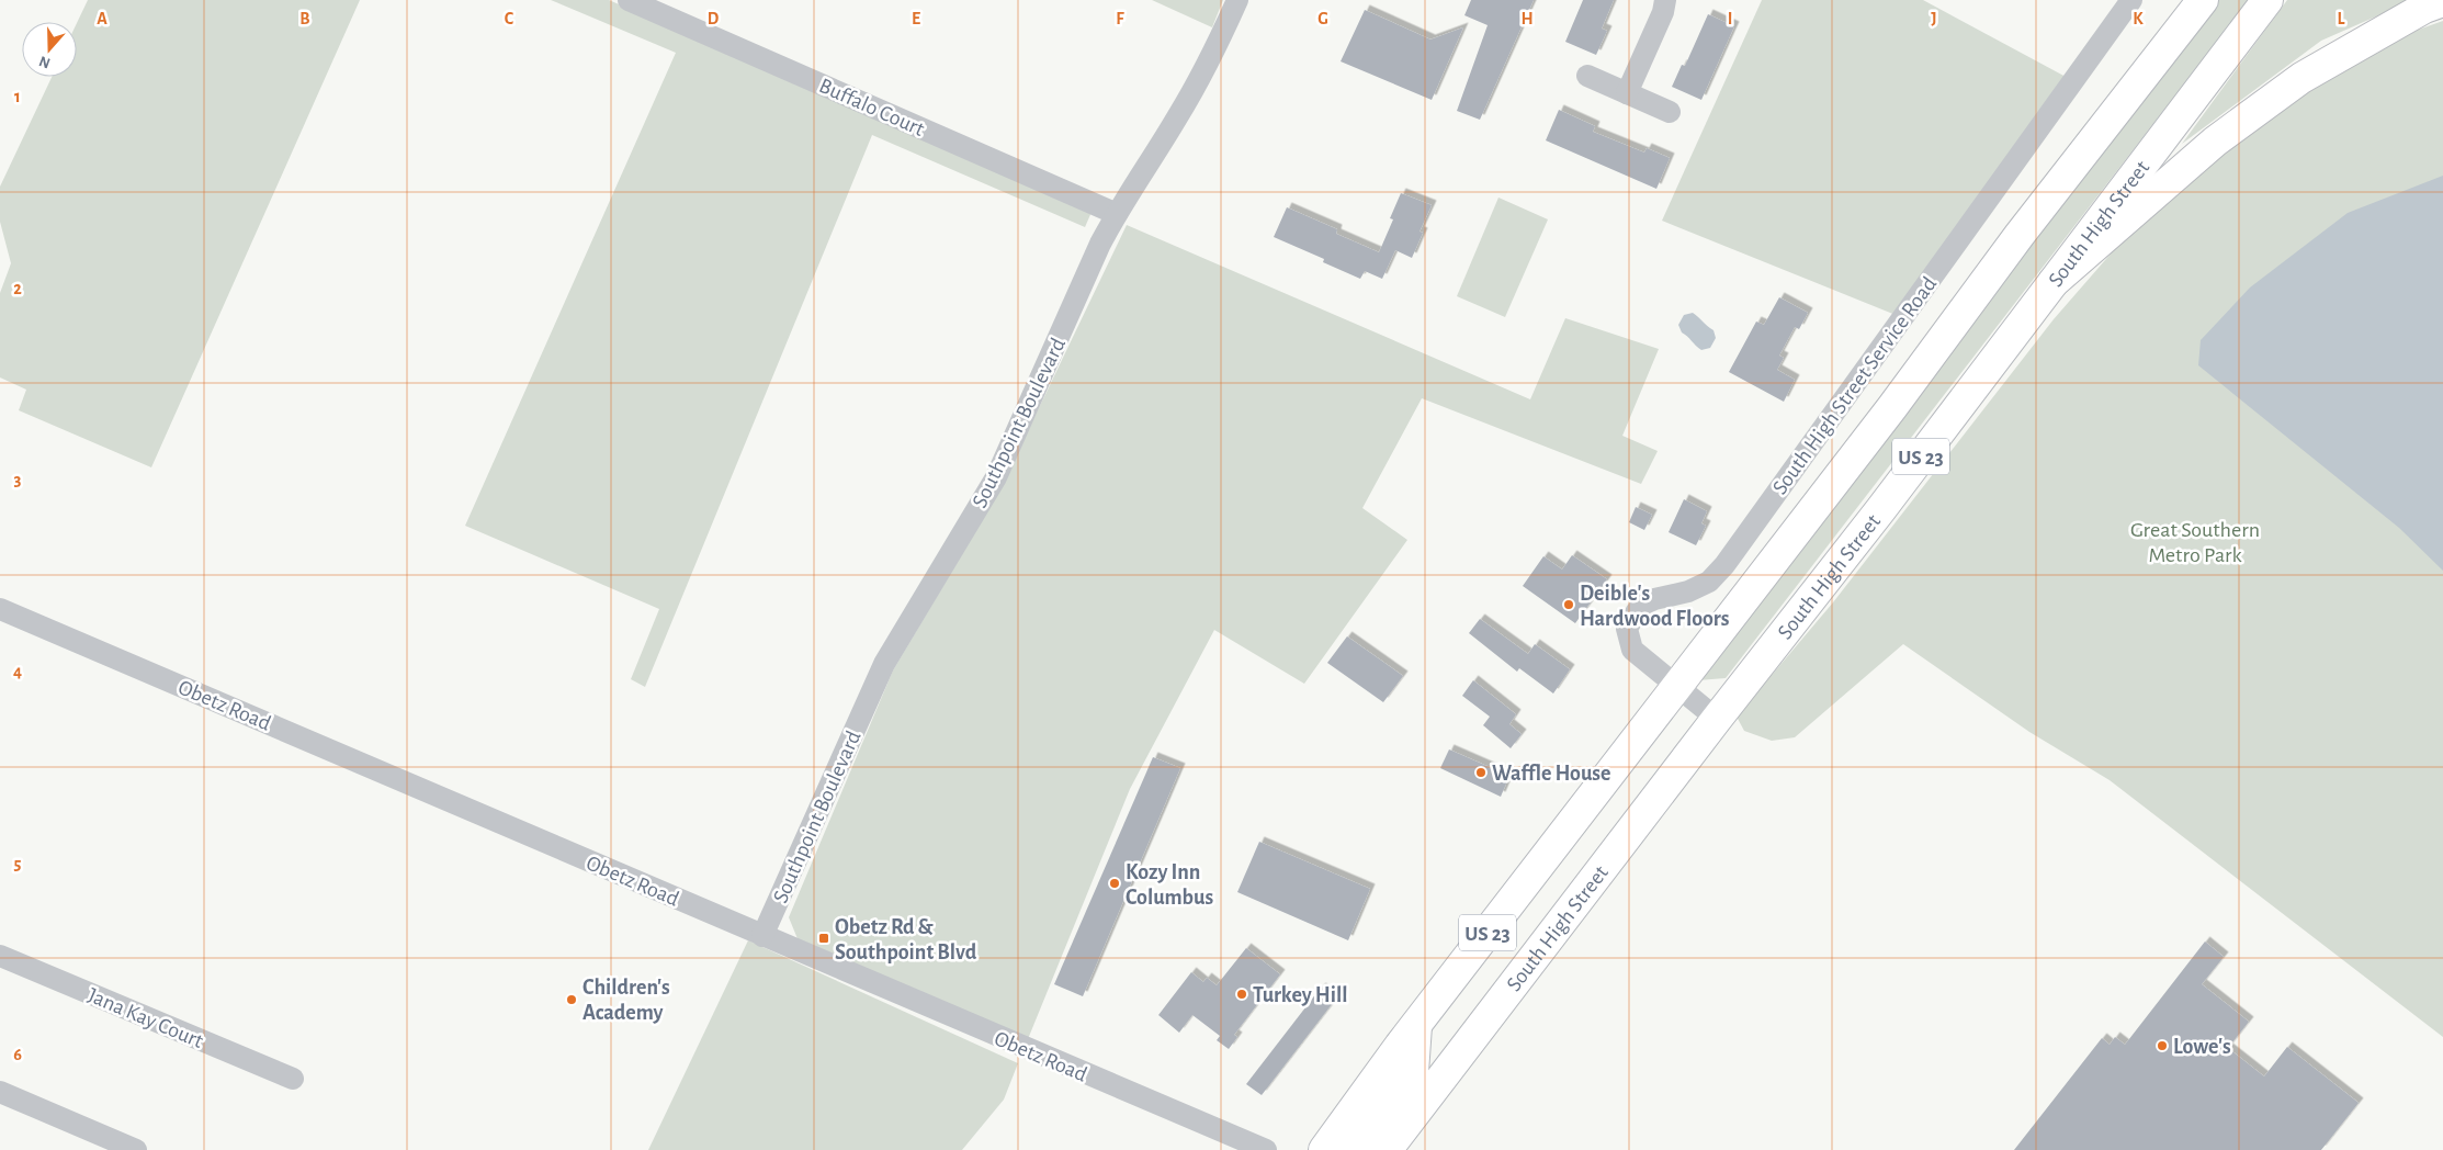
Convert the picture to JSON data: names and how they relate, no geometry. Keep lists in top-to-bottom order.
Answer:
{
  "streets": {
    "main road": ["South High Street", "US 23"],
    "street": [
      "Buffalo Court",
      "South High Street Service Road",
      "Southpoint Boulevard",
      "Obetz Road",
      "Jana Kay Court"
    ]
  },
  "crossings": [
    ["Buffalo Court", "Southpoint Boulevard"],
    ["South High Street", "South High Street Service Road"],
    ["South High Street Service Road", "US 23"],
    ["Southpoint Boulevard", "Obetz Road"]
  ],
  "parks": ["Great Southern Metro Park"],
  "places": {
    "other": [
      "Deible's Hardwood Floors",
      "Waffle House",
      "Kozy Inn Columbus",
      "Turkey Hill",
      "Children's Academy",
      "Lowe's"
    ],
    "transit": ["Obetz Rd & Southpoint Blvd"]
  },
  "north": "bottom",
  "grid": {
    "columns": [
      "A",
      "B",
      "C",
      "D",
      "E",
      "F",
      "G",
      "H",
      "I",
      "J",
      "K",
      "L"
    ],
    "rows": [
      "1",
      "2",
      "3",
      "4",
      "5",
      "6"
    ]
  }
}
